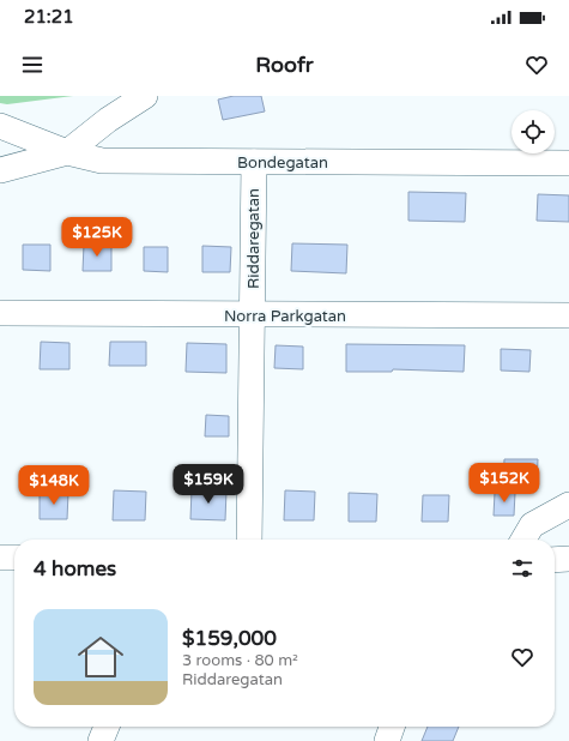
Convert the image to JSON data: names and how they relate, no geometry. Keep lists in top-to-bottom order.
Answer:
{
  "streets": {
    "street": ["Bondegatan", "Riddaregatan", "Norra Parkgatan"]
  },
  "crossings": [
    ["Bondegatan", "Riddaregatan"],
    ["Riddaregatan", "Norra Parkgatan"]
  ],
  "page": {
    "status": "21:21",
    "header": "Roofr",
    "price": [
      "$125K",
      "$152K",
      "$159K",
      "$148K"
    ],
    "heading": "4 homes",
    "list": [
      {
        "name": "$159,000",
        "note": "3 rooms · 80 m² · Riddaregatan"
      }
    ]
  }
}
